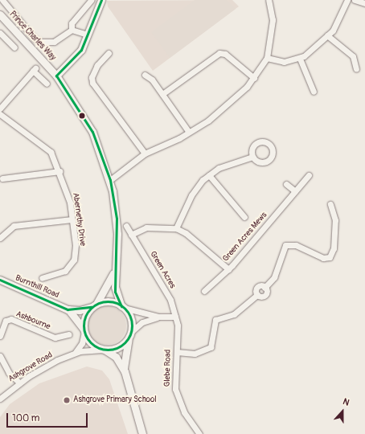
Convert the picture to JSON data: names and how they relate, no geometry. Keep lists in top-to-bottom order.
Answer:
{
  "streets": {
    "street": [
      "Prince Charles Way",
      "Abernethy Drive",
      "Green Acres Mews",
      "Green Acres",
      "Burnthill Road",
      "Ashbourne",
      "Ashgrove Road",
      "Glebe Road"
    ]
  },
  "crossings": [
    ["Prince Charles Way", "Burnthill Road"],
    ["Prince Charles Way", "Ashgrove Road"],
    ["Green Acres", "Glebe Road"],
    ["Burnthill Road", "Ashgrove Road"]
  ],
  "places": ["Ashgrove Primary School"],
  "scale_bar": "100 m",
  "north": "top"
}
